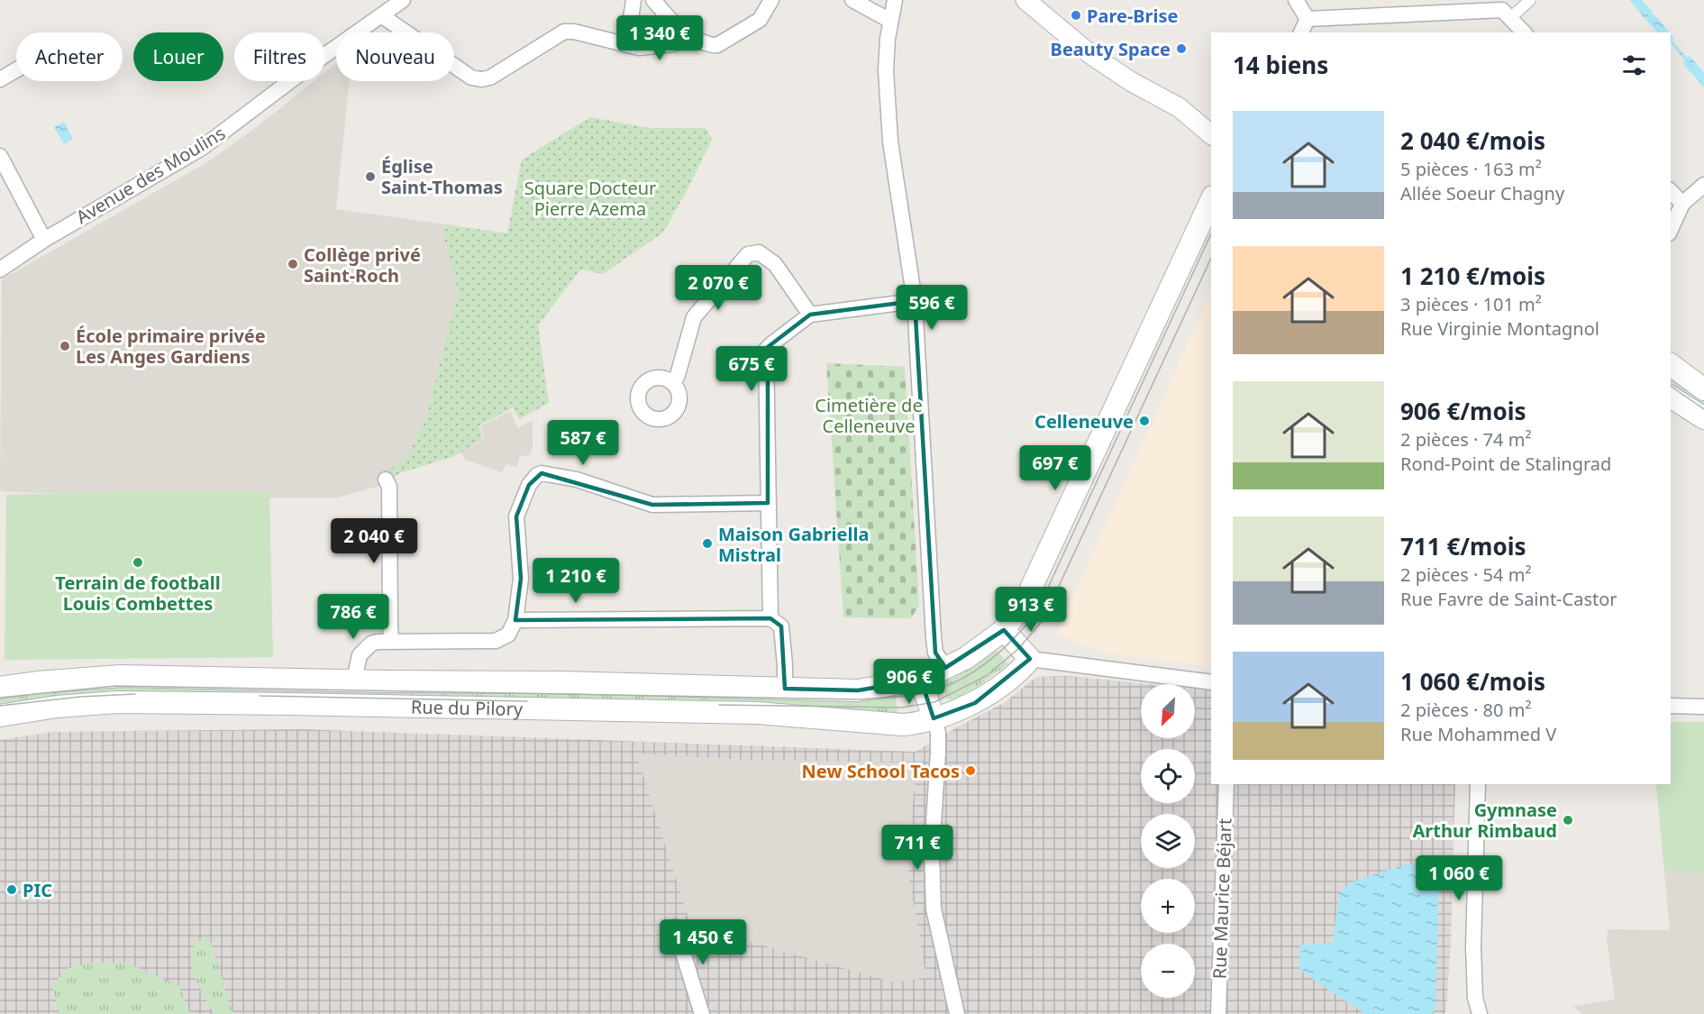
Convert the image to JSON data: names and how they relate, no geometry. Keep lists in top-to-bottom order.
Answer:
{
  "streets": {
    "main road": ["Rue du Pilory"],
    "street": ["Avenue des Moulins", "Rue Maurice Béjart"]
  },
  "parks": ["Square Docteur Pierre Azema", "Cimetière de Celleneuve"],
  "places": [
    "Pare-Brise",
    "Beauty Space",
    "Église Saint-Thomas",
    "Collège privé Saint-Roch",
    "École primaire privée Les Anges Gardiens",
    "Celleneuve",
    "Maison Gabriella Mistral",
    "Terrain de football Louis Combettes",
    "New School Tacos",
    "Gymnase Arthur Rimbaud",
    "PIC"
  ],
  "north": "bottom left",
  "page": {
    "price": [
      "1 340 €",
      "2 070 €",
      "596 €",
      "675 €",
      "587 €",
      "697 €",
      "2 040 €",
      "1 210 €",
      "913 €",
      "786 €",
      "906 €",
      "711 €",
      "1 060 €",
      "1 450 €"
    ],
    "chip": [
      "Acheter",
      "Louer",
      "Filtres",
      "Nouveau"
    ],
    "heading": "14 biens",
    "list": [
      {
        "name": "2 040 €/mois",
        "note": "5 pièces · 163 m² · Allée Soeur Chagny"
      },
      {
        "name": "1 210 €/mois",
        "note": "3 pièces · 101 m² · Rue Virginie Montagnol"
      },
      {
        "name": "906 €/mois",
        "note": "2 pièces · 74 m² · Rond-Point de Stalingrad"
      },
      {
        "name": "711 €/mois",
        "note": "2 pièces · 54 m² · Rue Favre de Saint-Castor"
      },
      {
        "name": "1 060 €/mois",
        "note": "2 pièces · 80 m² · Rue Mohammed V"
      }
    ],
    "map_buttons": ["+", "−"]
  }
}
